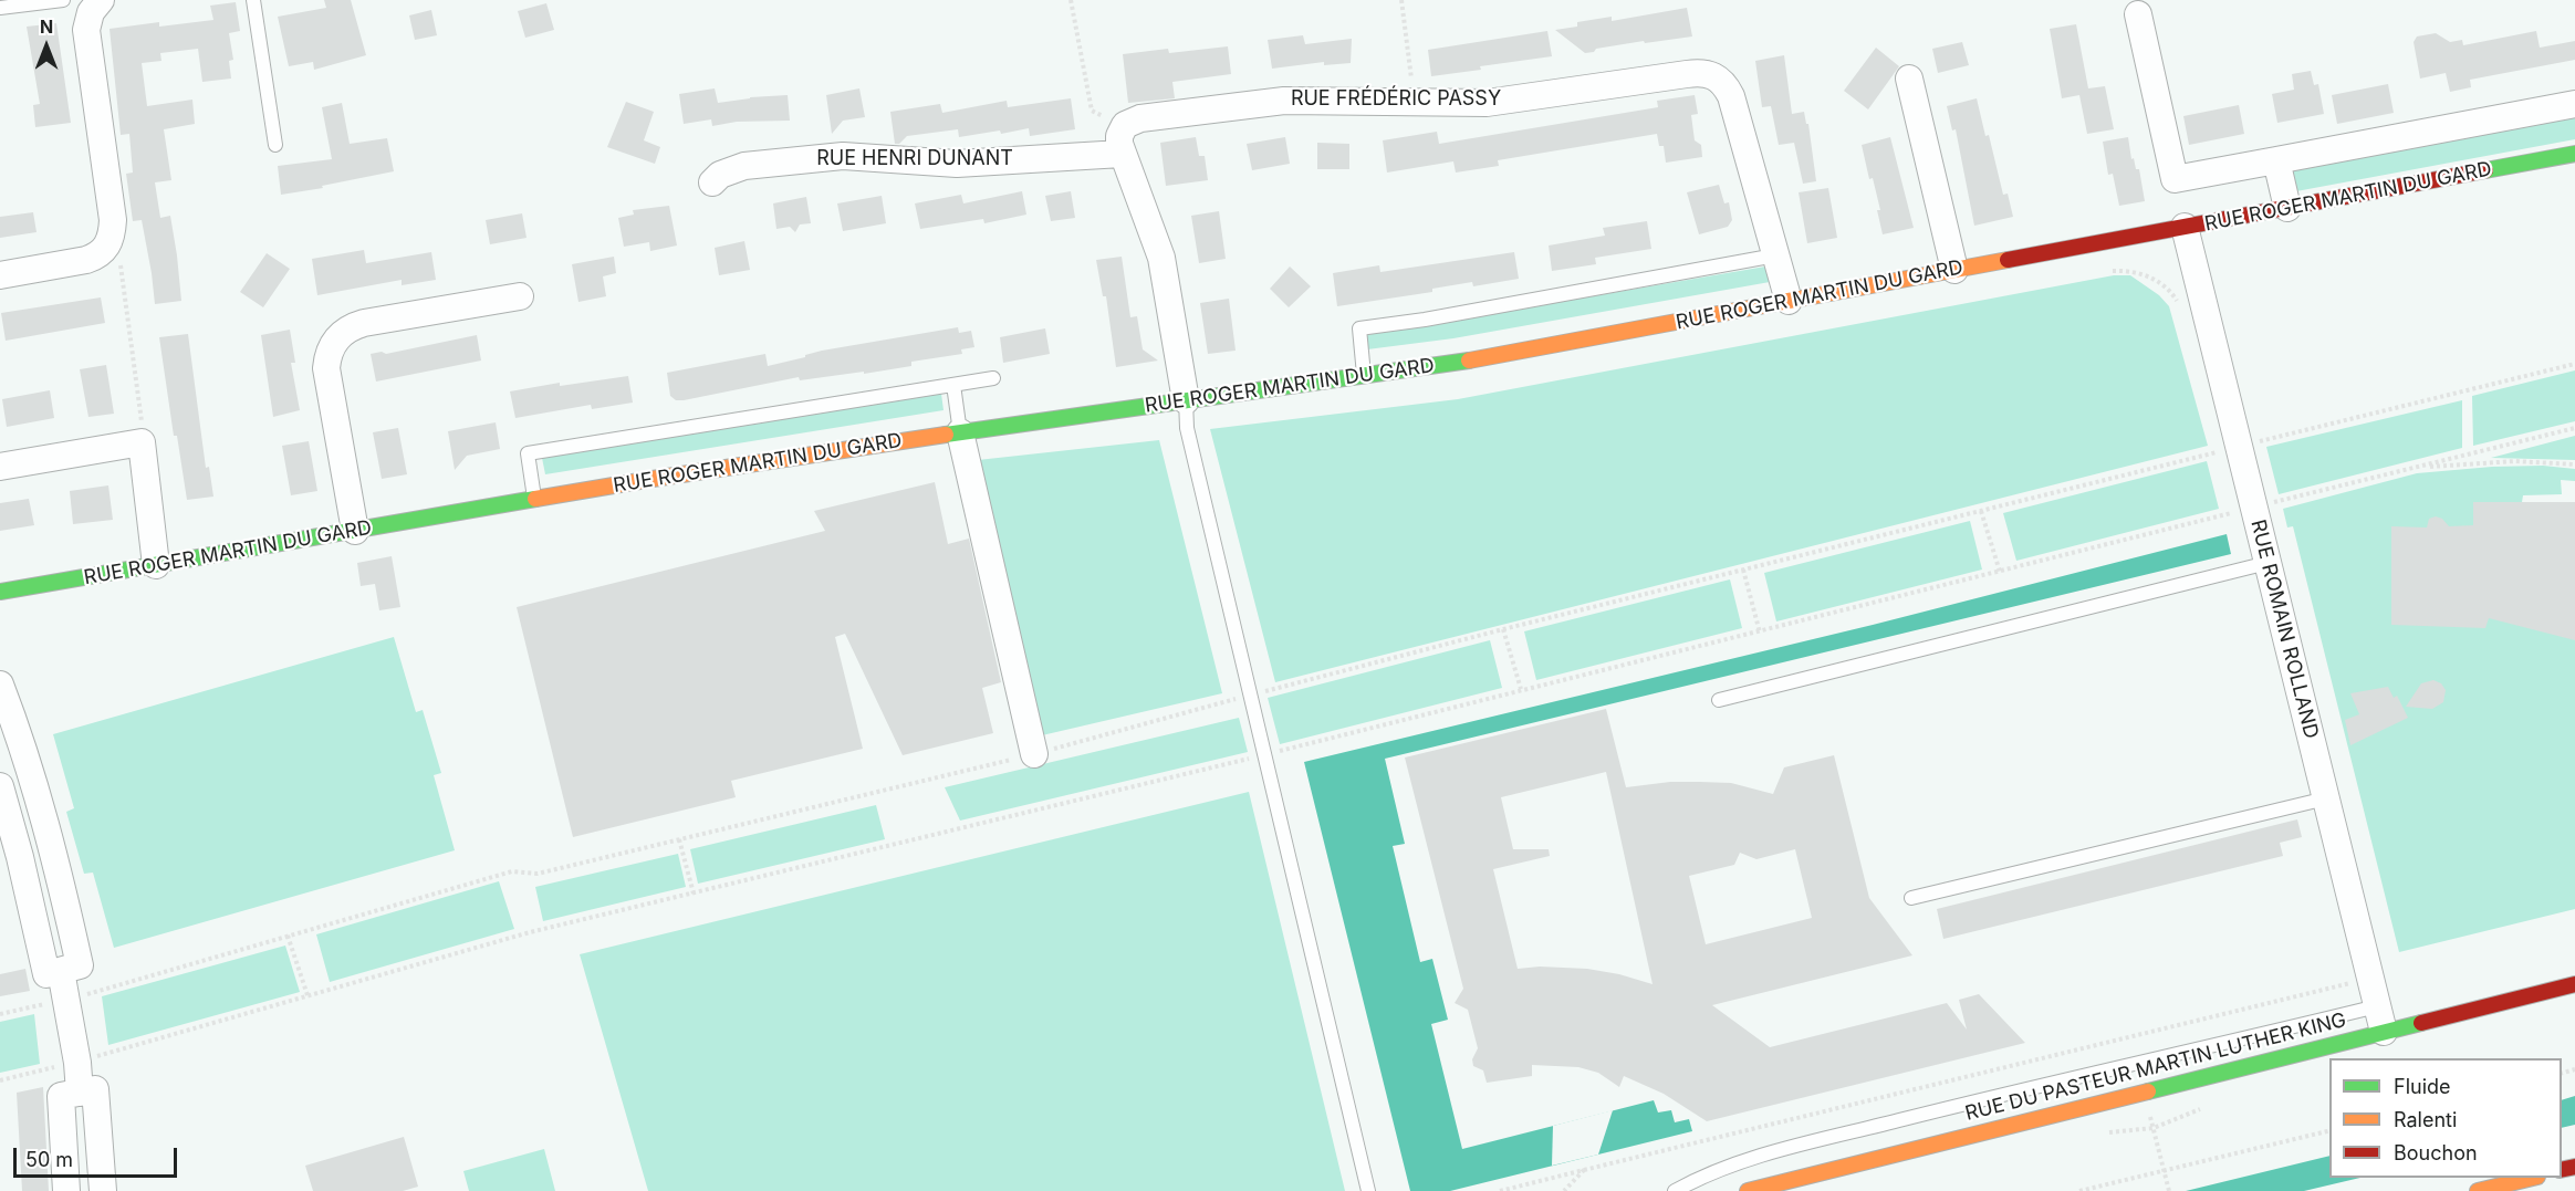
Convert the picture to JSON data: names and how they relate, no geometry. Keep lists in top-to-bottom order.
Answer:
{
  "streets": {
    "street": [
      "RUE FRÉDÉRIC PASSY",
      "RUE HENRI DUNANT",
      "RUE ROGER MARTIN DU GARD",
      "RUE ROMAIN ROLLAND",
      "RUE DU PASTEUR MARTIN LUTHER KING"
    ]
  },
  "crossings": [
    ["RUE FRÉDÉRIC PASSY", "RUE ROGER MARTIN DU GARD"],
    ["RUE ROGER MARTIN DU GARD", "RUE ROMAIN ROLLAND"],
    ["RUE ROMAIN ROLLAND", "RUE DU PASTEUR MARTIN LUTHER KING"]
  ],
  "legend": ["Fluide", "Ralenti", "Bouchon"],
  "scale_bar": "50 m",
  "north": "top"
}
